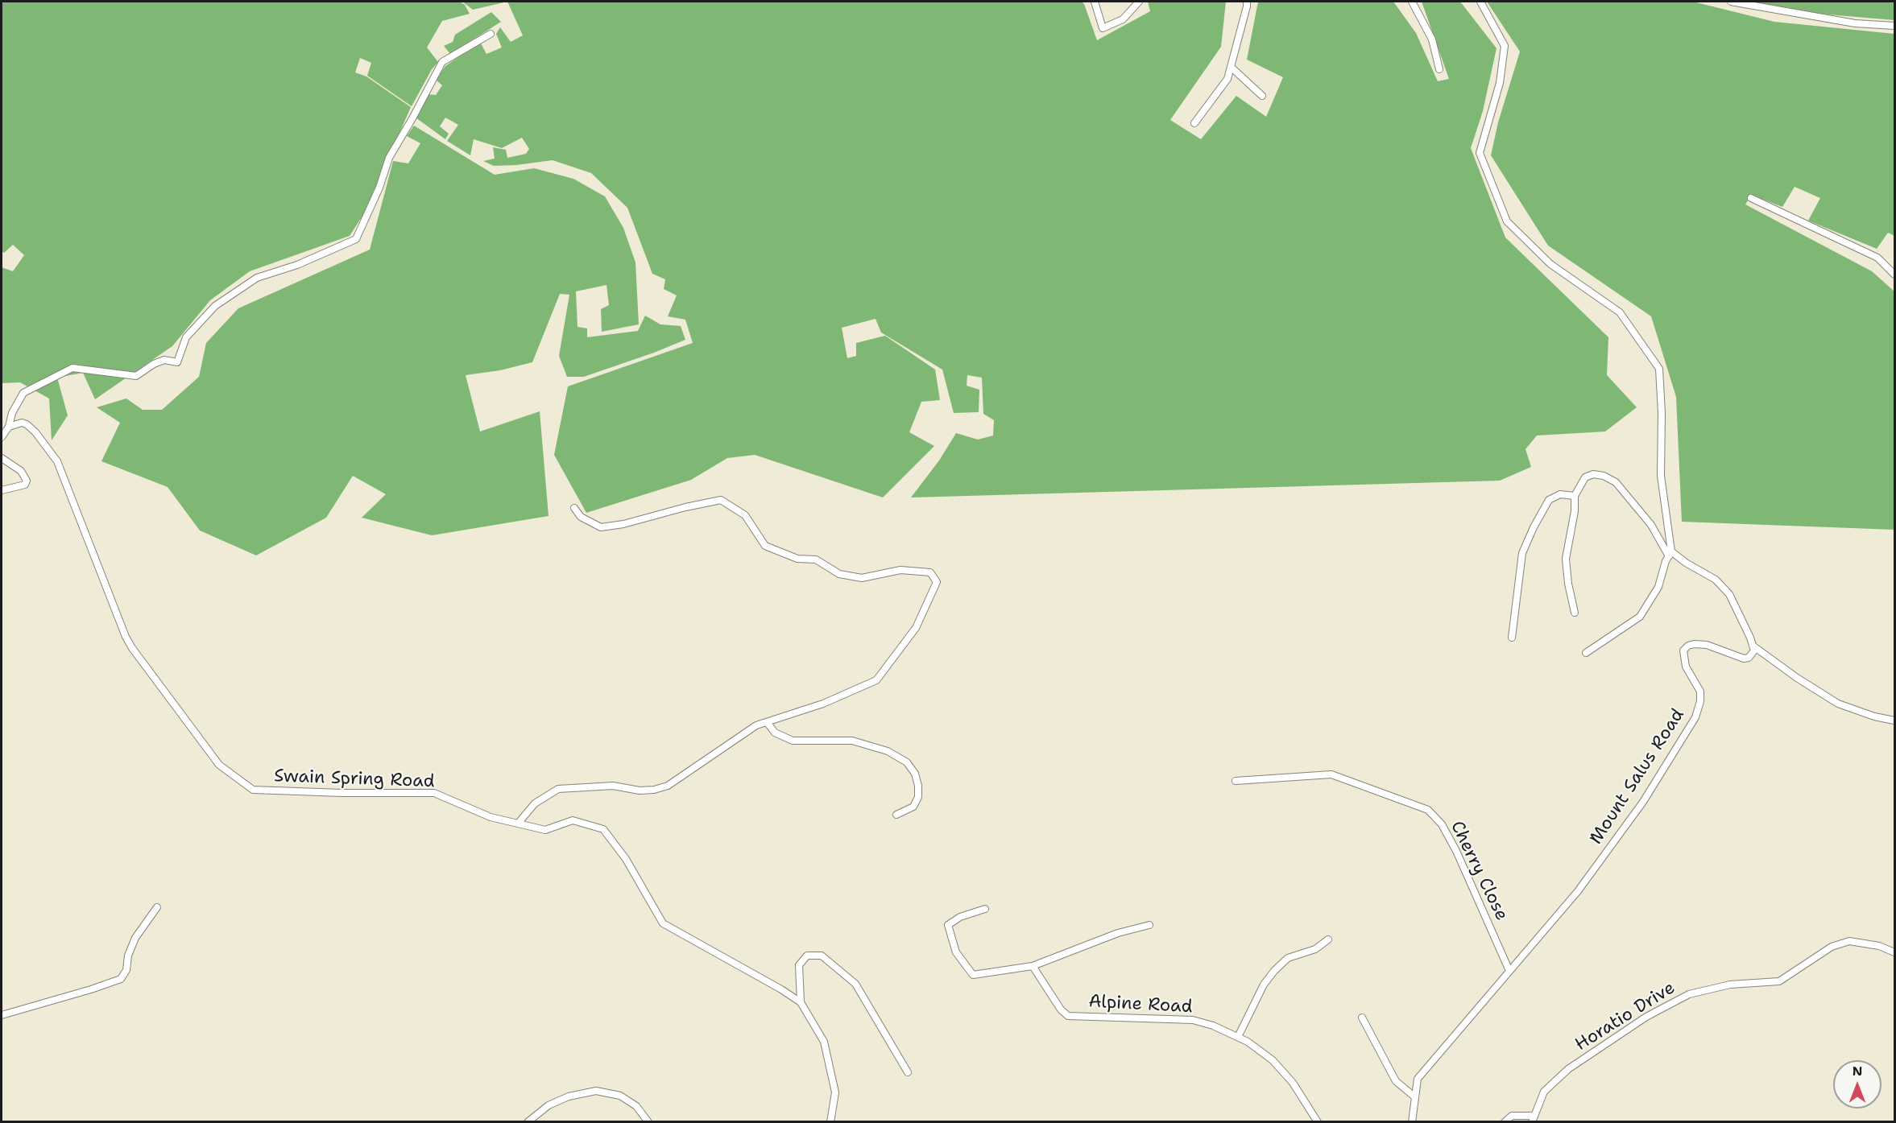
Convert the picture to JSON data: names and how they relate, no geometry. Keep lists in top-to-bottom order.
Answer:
{
  "streets": {
    "street": [
      "Mount Salus Road",
      "Swain Spring Road",
      "Cherry Close",
      "Alpine Road",
      "Horatio Drive"
    ]
  },
  "crossings": [
    ["Mount Salus Road", "Cherry Close"]
  ],
  "north": "top"
}
